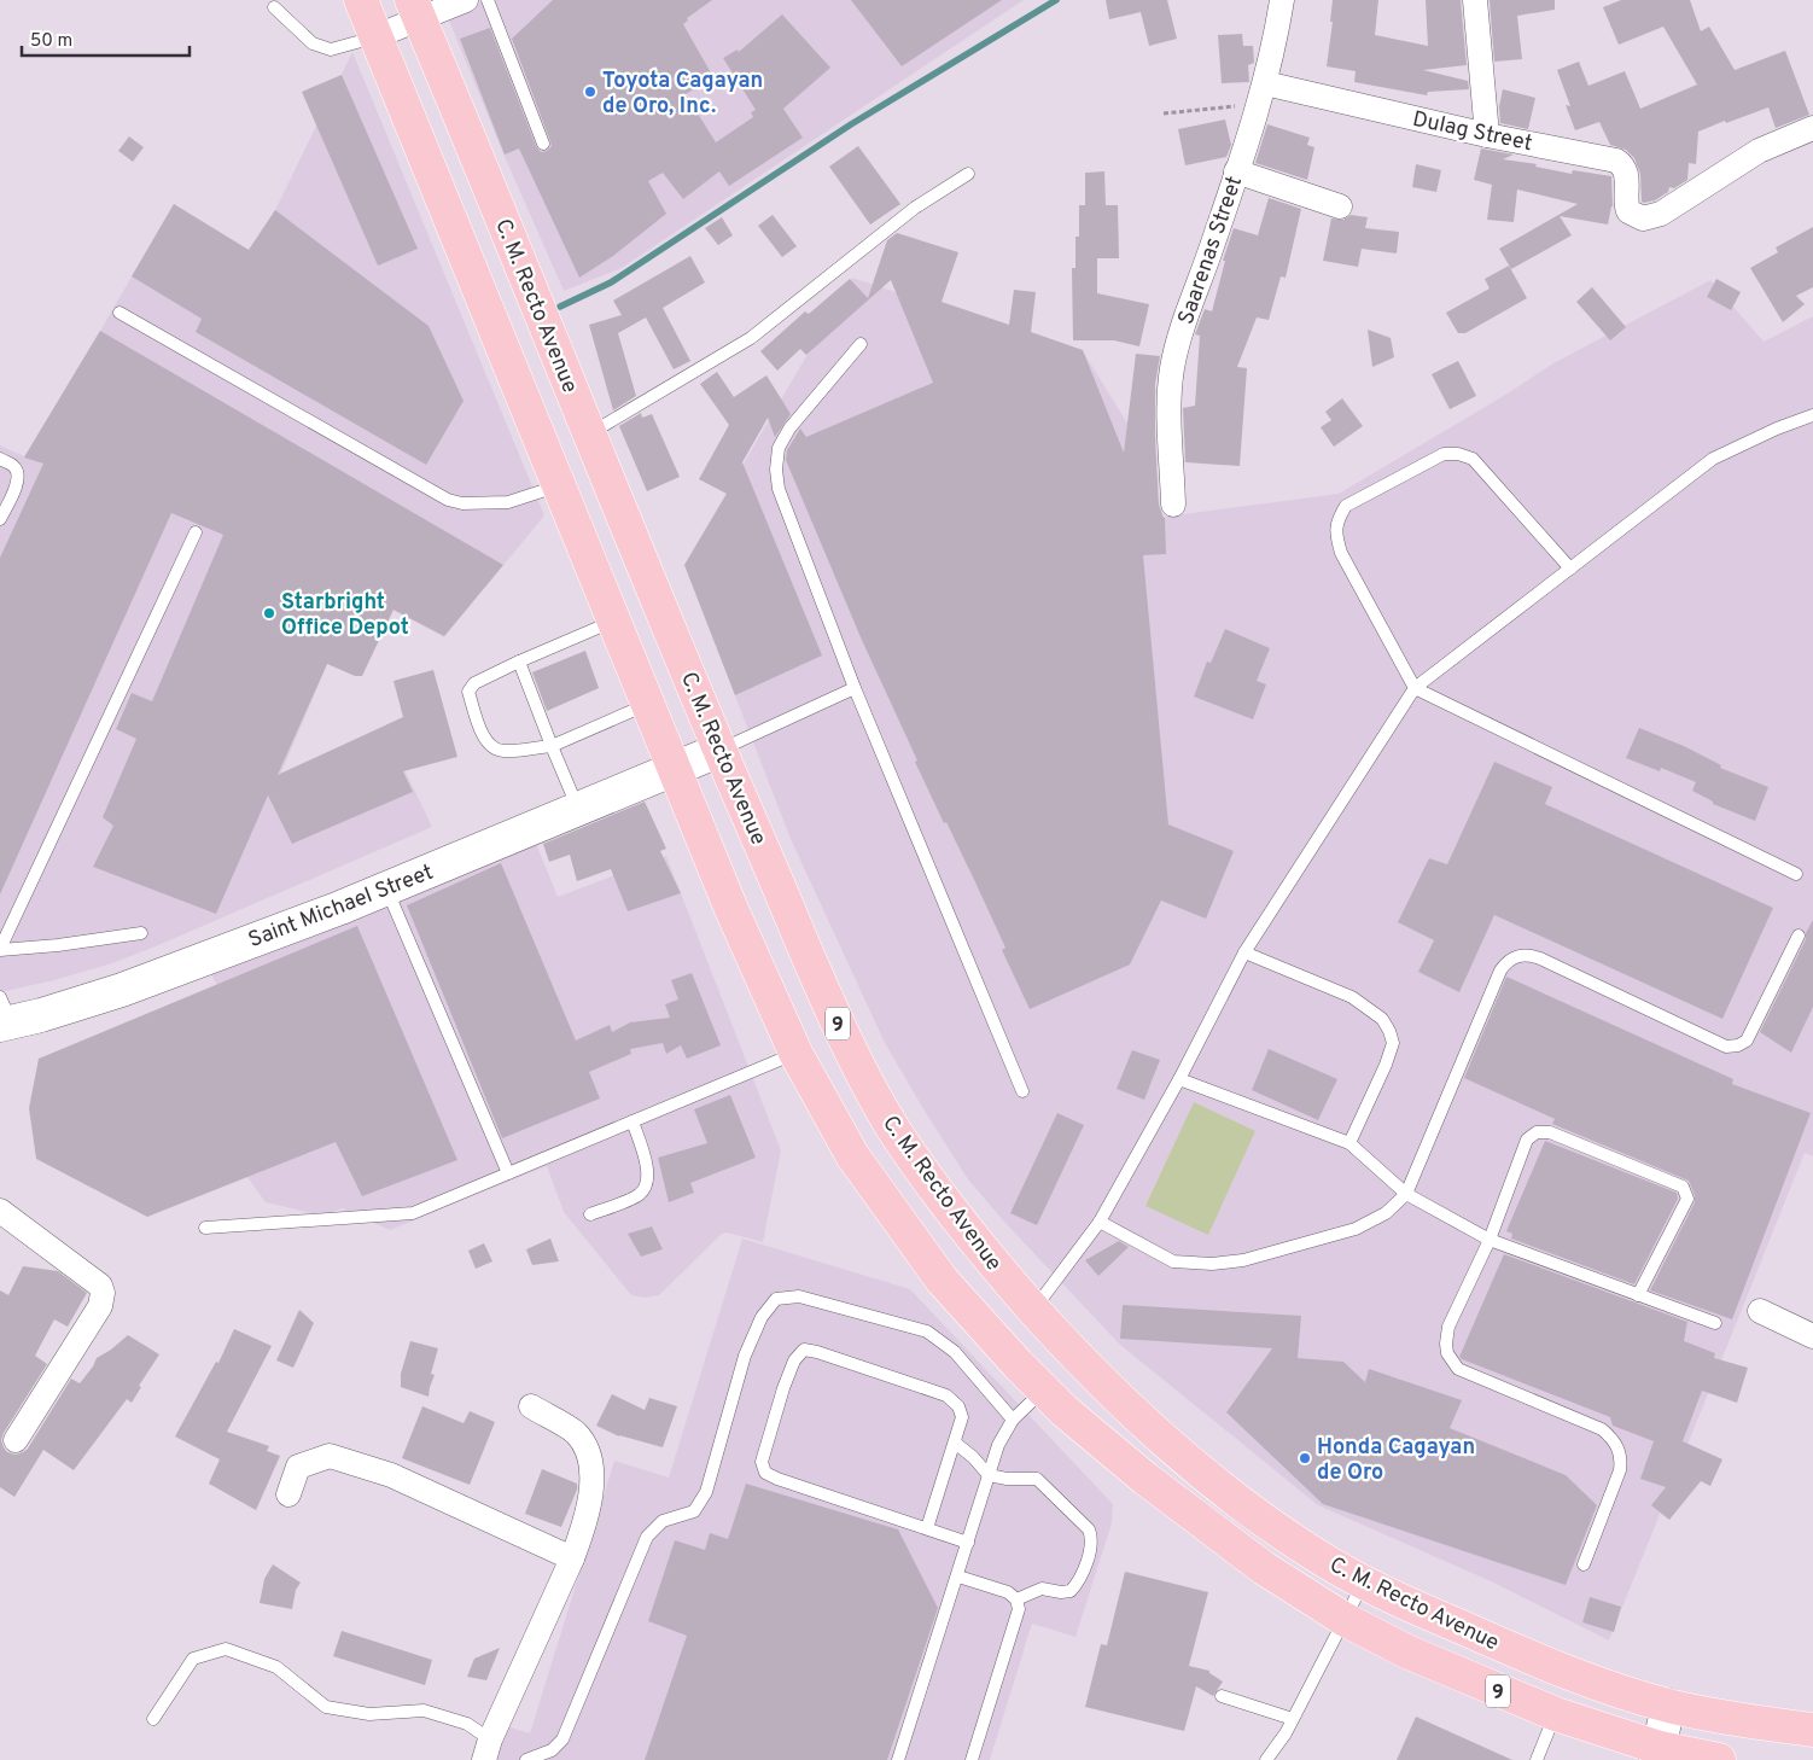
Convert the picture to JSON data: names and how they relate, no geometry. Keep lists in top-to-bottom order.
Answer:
{
  "streets": {
    "highway": ["C. M. Recto Avenue", "9"],
    "street": ["Dulag Street", "Saarenas Street", "Saint Michael Street"]
  },
  "crossings": [
    ["Dulag Street", "Saarenas Street"],
    ["C. M. Recto Avenue", "Saint Michael Street"]
  ],
  "places": ["Toyota Cagayan de Oro, Inc.", "Starbright Office Depot", "Honda Cagayan de Oro"],
  "scale_bar": "50 m"
}
